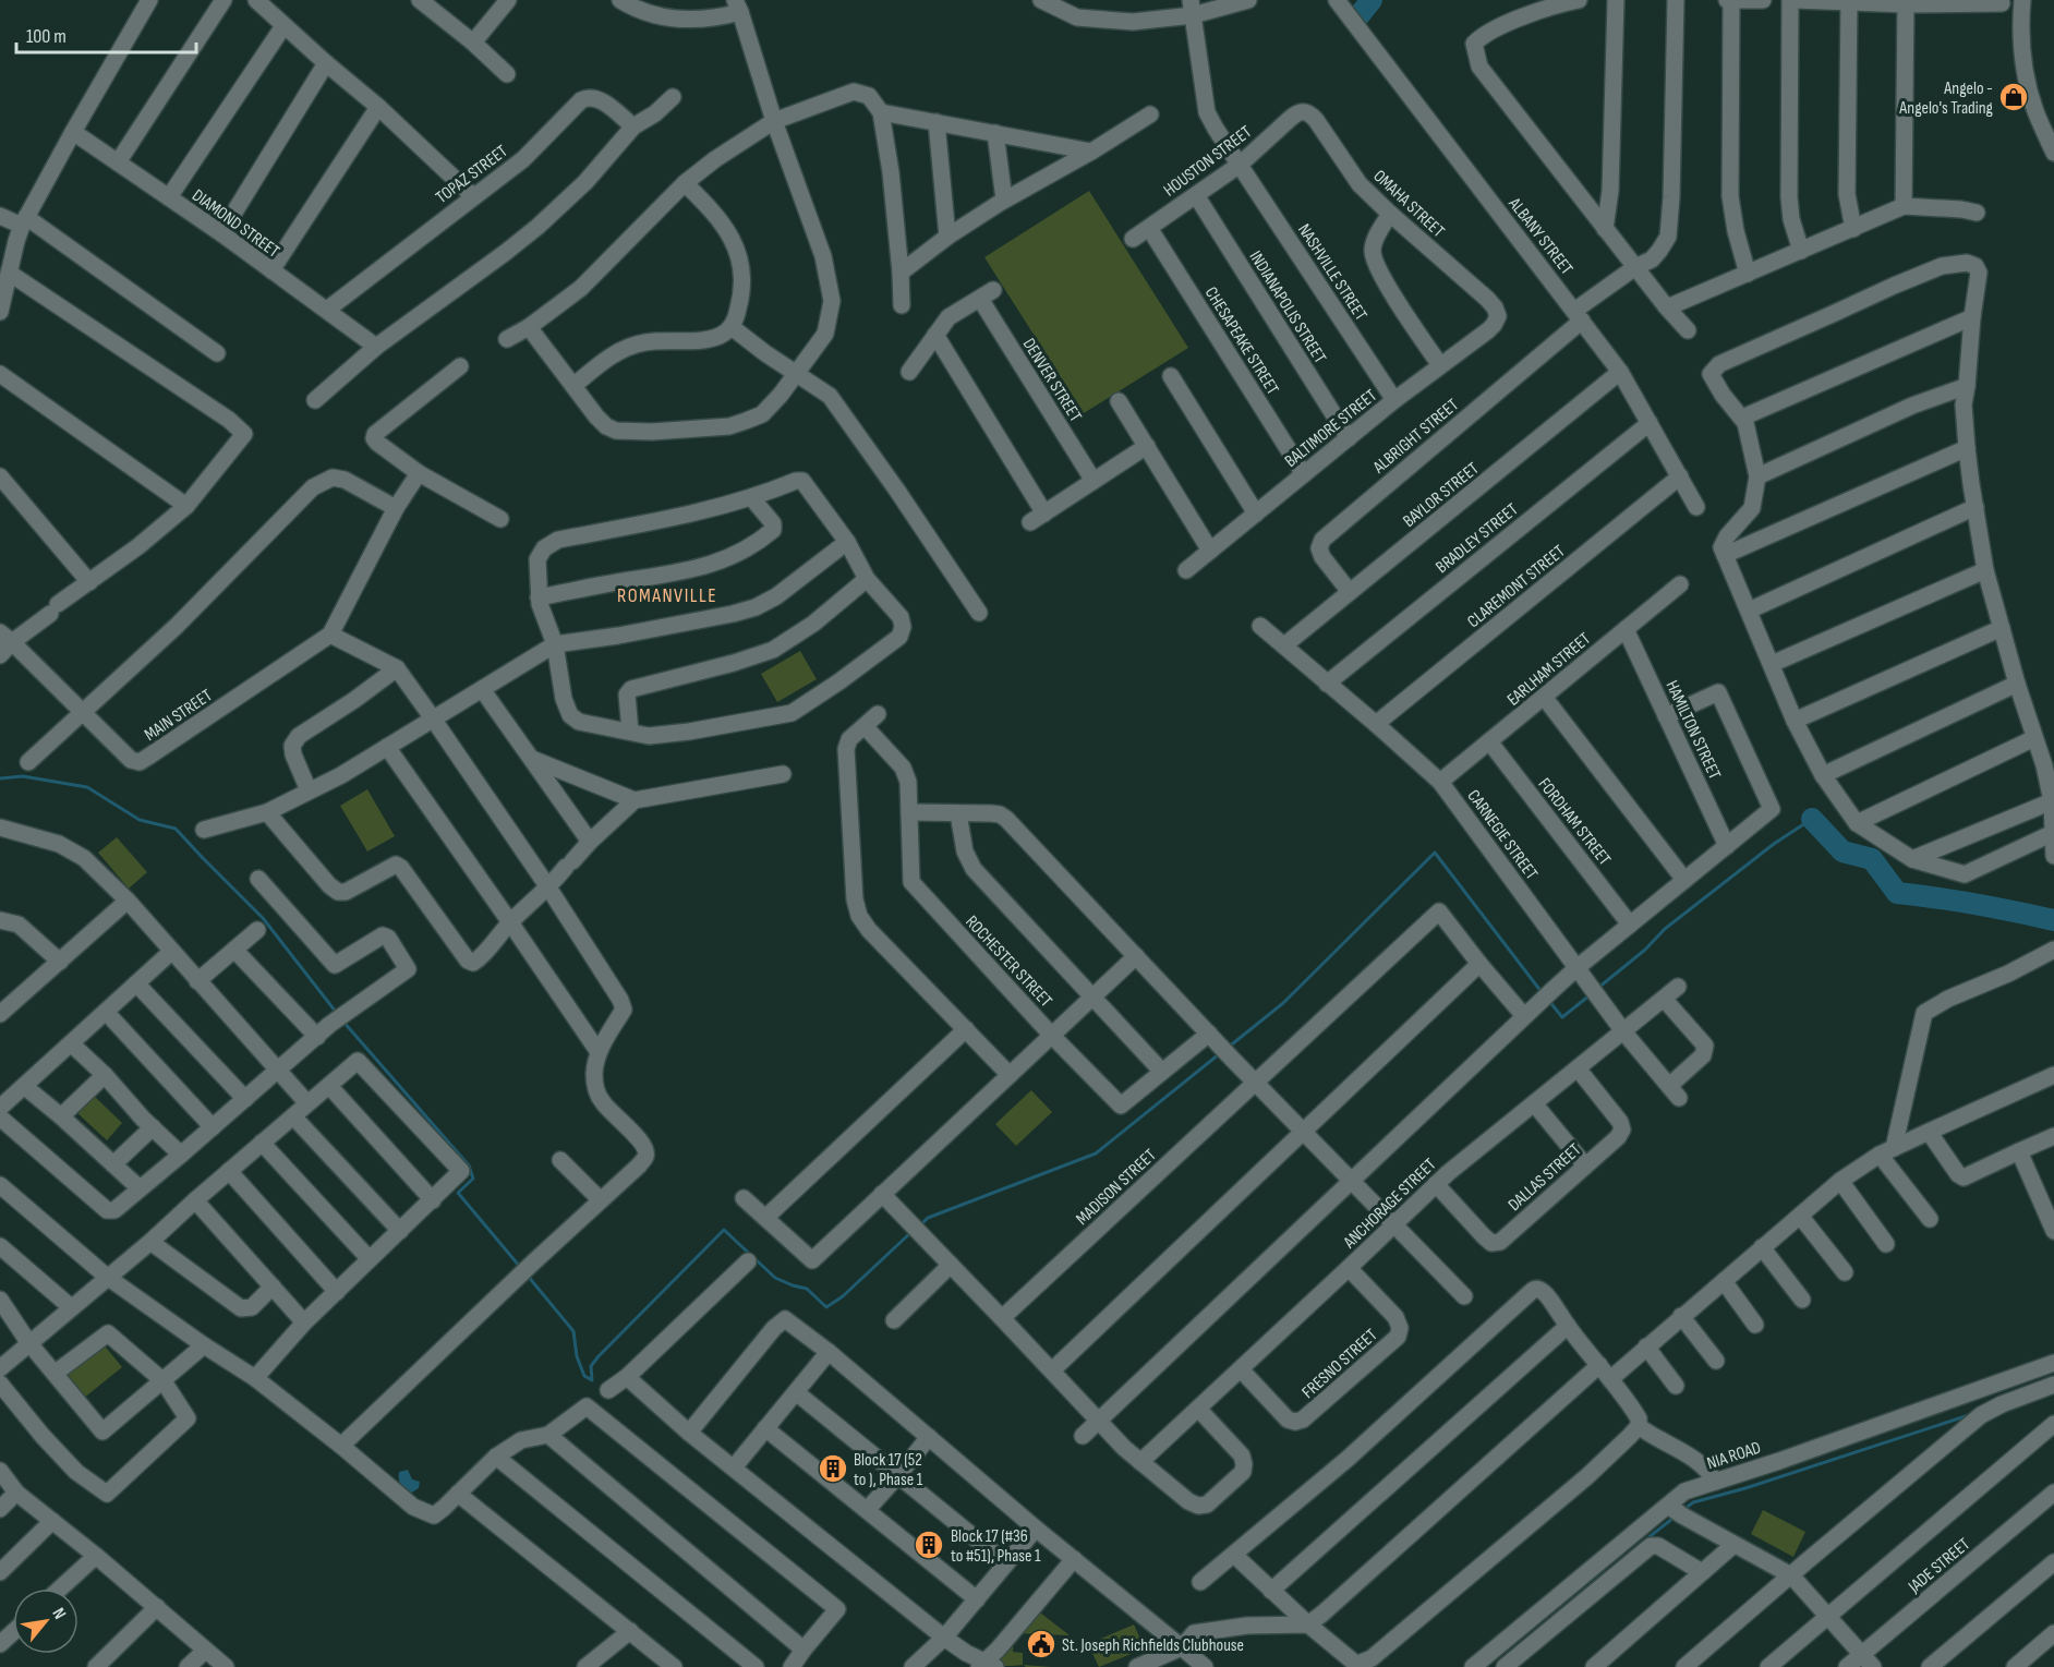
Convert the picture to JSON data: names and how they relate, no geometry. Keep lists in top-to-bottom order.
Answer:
{
  "streets": {
    "street": [
      "HOUSTON STREET",
      "TOPAZ STREET",
      "OMAHA STREET",
      "DIAMOND STREET",
      "ALBANY STREET",
      "NASHVILLE STREET",
      "INDIANAPOLIS STREET",
      "CHESAPEAKE STREET",
      "DENVER STREET",
      "BALTIMORE STREET",
      "ALBRIGHT STREET",
      "BAYLOR STREET",
      "BRADLEY STREET",
      "CLAREMONT STREET",
      "EARLHAM STREET",
      "MAIN STREET",
      "HAMILTON STREET",
      "FORDHAM STREET",
      "CARNEGIE STREET",
      "ROCHESTER STREET",
      "DALLAS STREET",
      "MADISON STREET",
      "ANCHORAGE STREET",
      "FRESNO STREET",
      "NIA ROAD",
      "JADE STREET"
    ]
  },
  "crossings": [
    ["HOUSTON STREET", "OMAHA STREET"],
    ["HOUSTON STREET", "NASHVILLE STREET"],
    ["HOUSTON STREET", "INDIANAPOLIS STREET"],
    ["HOUSTON STREET", "CHESAPEAKE STREET"],
    ["TOPAZ STREET", "DIAMOND STREET"],
    ["OMAHA STREET", "BALTIMORE STREET"],
    ["ALBANY STREET", "ALBRIGHT STREET"],
    ["ALBANY STREET", "BAYLOR STREET"],
    ["ALBANY STREET", "BRADLEY STREET"],
    ["ALBANY STREET", "CLAREMONT STREET"],
    ["NASHVILLE STREET", "BALTIMORE STREET"],
    ["INDIANAPOLIS STREET", "BALTIMORE STREET"],
    ["CHESAPEAKE STREET", "BALTIMORE STREET"],
    ["ALBRIGHT STREET", "BAYLOR STREET"],
    ["BAYLOR STREET", "CARNEGIE STREET"],
    ["BRADLEY STREET", "CARNEGIE STREET"],
    ["CLAREMONT STREET", "CARNEGIE STREET"],
    ["EARLHAM STREET", "HAMILTON STREET"],
    ["EARLHAM STREET", "FORDHAM STREET"],
    ["EARLHAM STREET", "CARNEGIE STREET"],
    ["CARNEGIE STREET", "ANCHORAGE STREET"],
    ["DALLAS STREET", "ANCHORAGE STREET"],
    ["ANCHORAGE STREET", "FRESNO STREET"]
  ],
  "districts": ["ROMANVILLE"],
  "places": {
    "shop": ["Angelo - Angelo's Trading"],
    "building": ["Block 17 (52 to ), Phase 1", "Block 17 (#36 to #51), Phase 1"],
    "public building": ["St. Joseph Richfields Clubhouse"]
  },
  "scale_bar": "100 m",
  "north": "top right"
}
